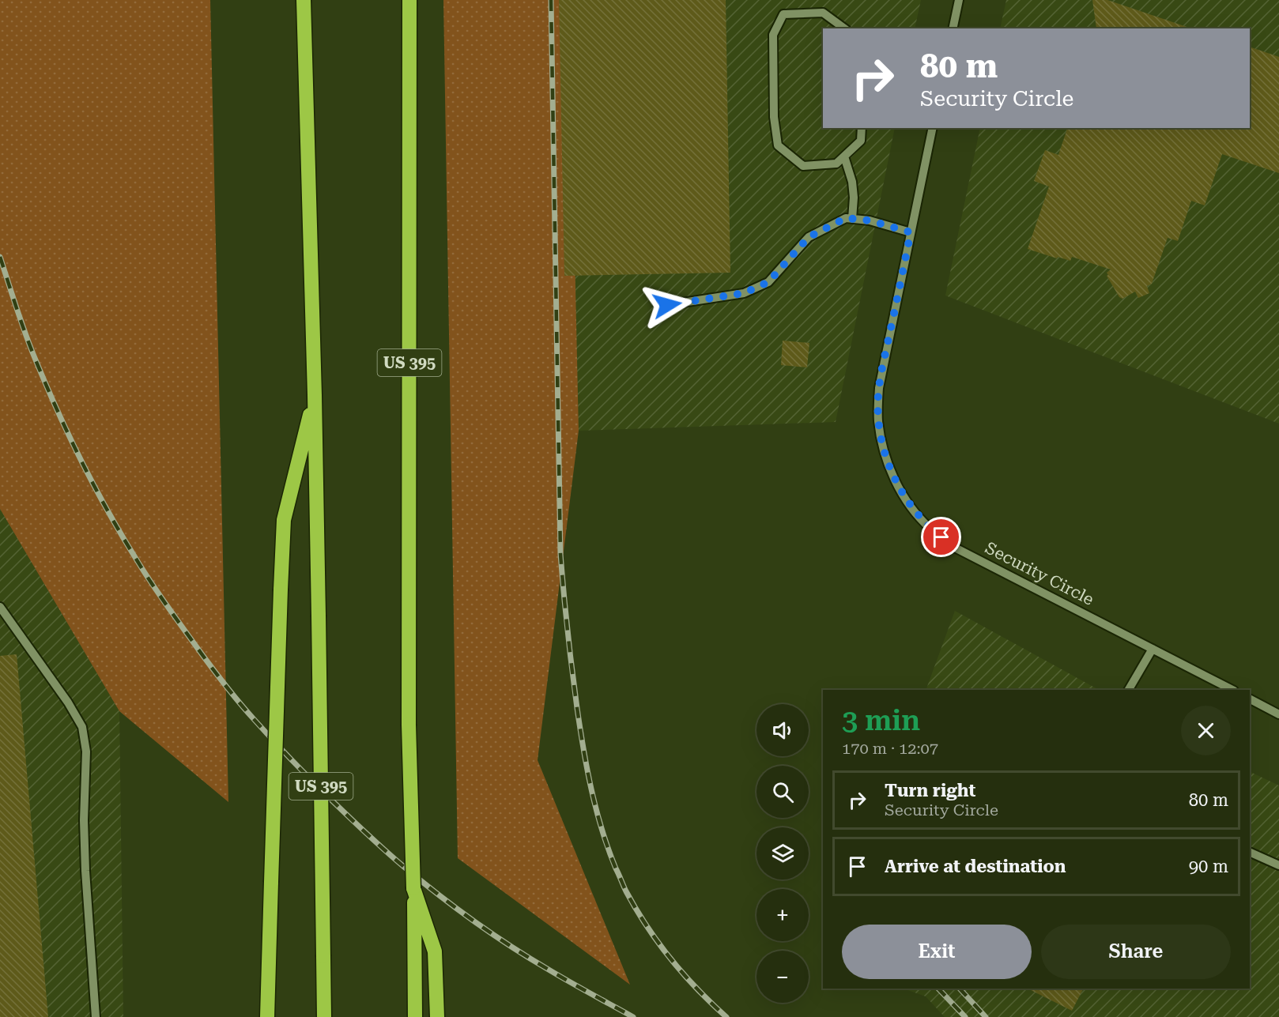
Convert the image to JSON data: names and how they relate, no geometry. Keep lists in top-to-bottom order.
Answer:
{
  "streets": {
    "highway": ["US 395"],
    "street": ["Security Circle"]
  },
  "page": {
    "turn": ["80 m", "Security Circle"],
    "heading": ["3 min", "170 m · 12:07"],
    "map_buttons": ["+", "−"],
    "list": [
      {
        "name": "Turn right",
        "note": "Security Circle",
        "value": "80 m"
      },
      {
        "name": "Arrive at destination",
        "value": "90 m"
      }
    ],
    "buttons": ["Exit", "Share"]
  }
}
